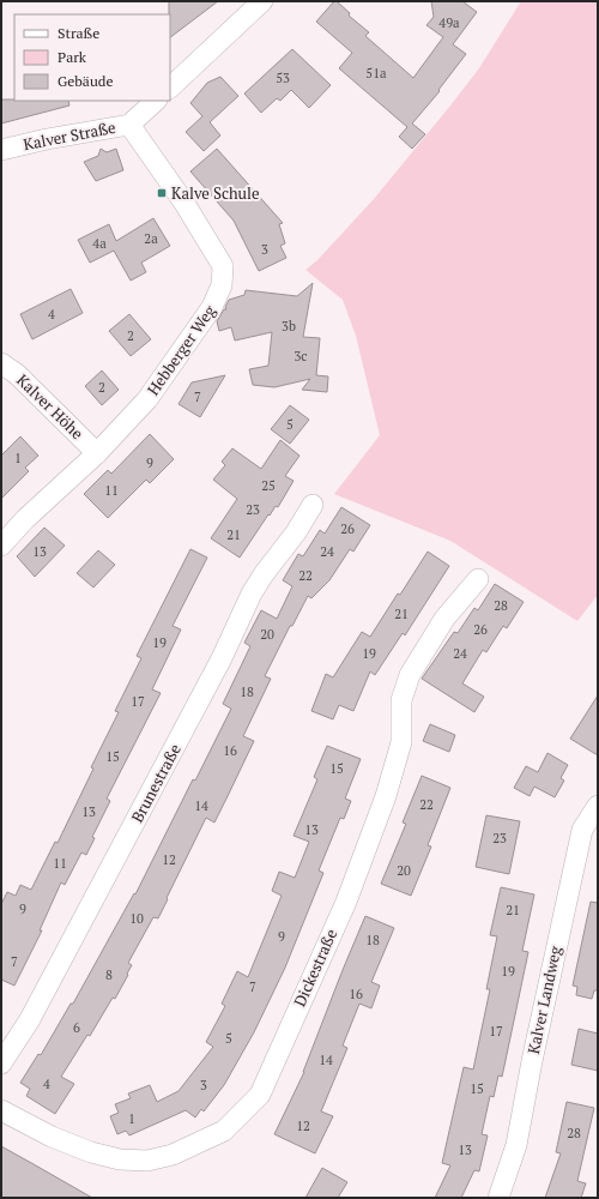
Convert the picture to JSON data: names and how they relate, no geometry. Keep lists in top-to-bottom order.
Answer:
{
  "streets": {
    "street": [
      "Kalver Straße",
      "Hebberger Weg",
      "Kalver Höhe",
      "Brunestraße",
      "Dickestraße",
      "Kalver Landweg"
    ]
  },
  "crossings": [
    ["Kalver Straße", "Hebberger Weg"],
    ["Hebberger Weg", "Kalver Höhe"]
  ],
  "places": {
    "transit": ["Kalve Schule"]
  },
  "house_numbers": [
    "49a",
    "51a",
    "53",
    "2a",
    "4a",
    "3",
    "4",
    "3b",
    "2",
    "3c",
    "2",
    "7",
    "5",
    "1",
    "9",
    "25",
    "11",
    "23",
    "26",
    "21",
    "13",
    "24",
    "22",
    "28",
    "21",
    "26",
    "20",
    "19",
    "19",
    "24",
    "18",
    "17",
    "16",
    "15",
    "15",
    "22",
    "14",
    "13",
    "13",
    "23",
    "12",
    "11",
    "20",
    "9",
    "21",
    "10",
    "9",
    "18",
    "7",
    "19",
    "8",
    "7",
    "16",
    "6",
    "17",
    "5",
    "14",
    "4",
    "3",
    "15",
    "1",
    "12",
    "28",
    "13"
  ],
  "legend": ["Straße", "Park", "Gebäude"]
}
